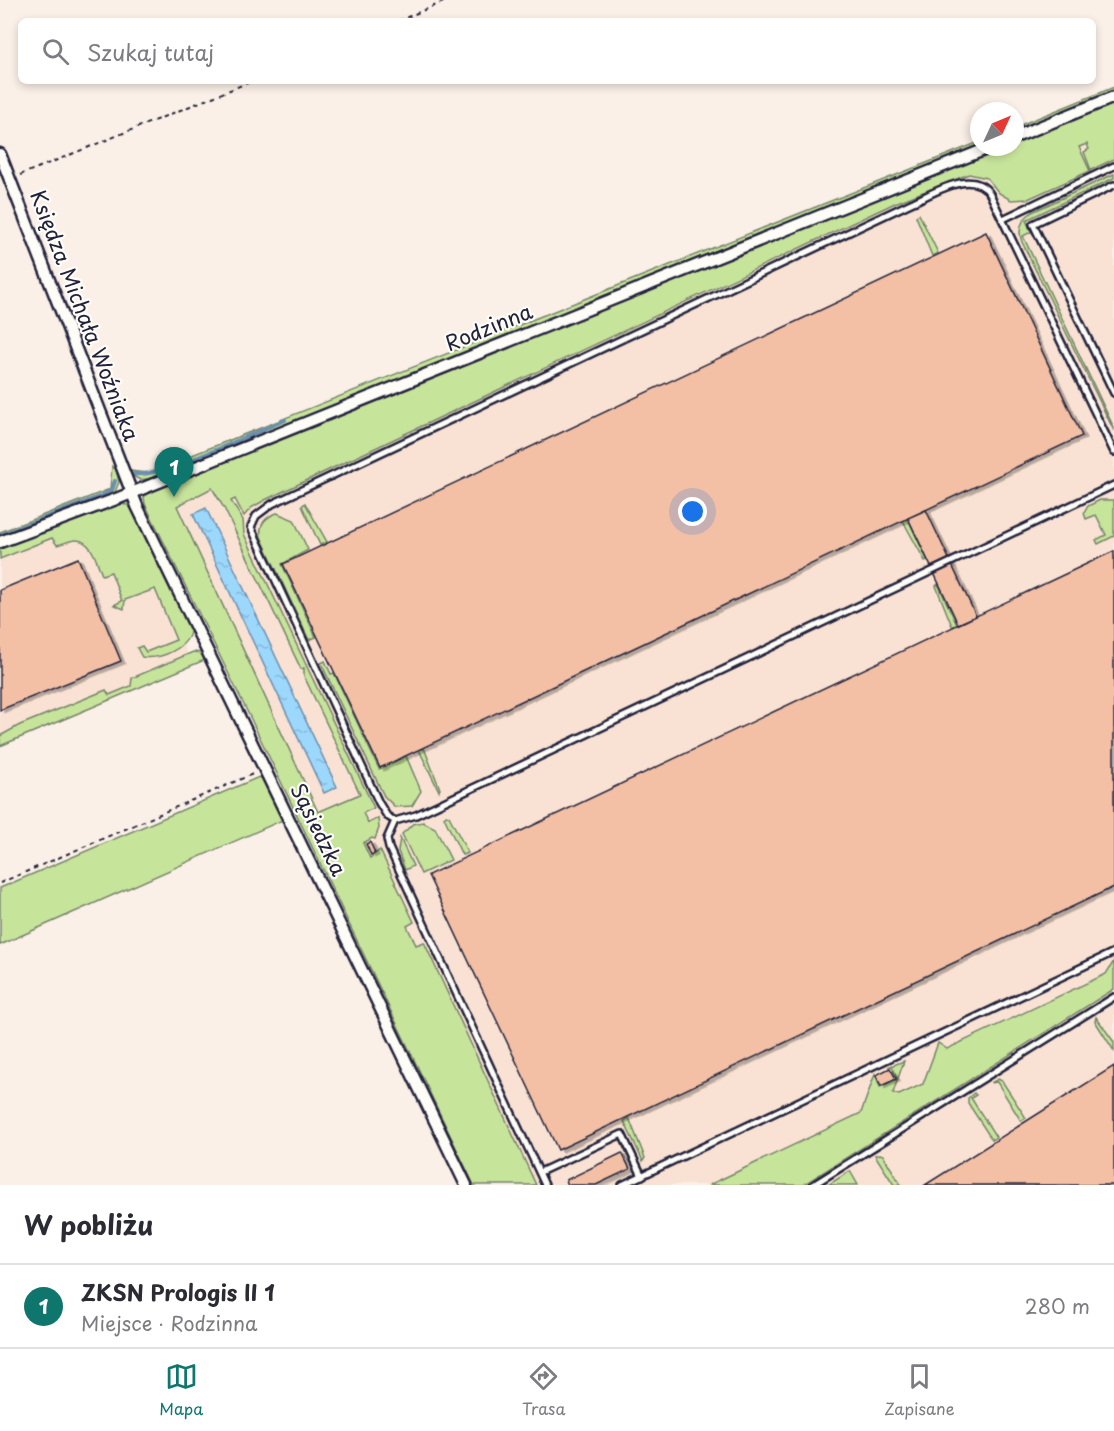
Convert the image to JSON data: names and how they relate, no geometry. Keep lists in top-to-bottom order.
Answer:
{
  "streets": {
    "street": ["Księdza Michała Woźniaka", "Rodzinna", "Sąsiedzka"]
  },
  "crossings": [
    ["Księdza Michała Woźniaka", "Rodzinna"],
    ["Księdza Michała Woźniaka", "Sąsiedzka"],
    ["Rodzinna", "Sąsiedzka"]
  ],
  "north": "top right",
  "page": {
    "search": "Szukaj tutaj",
    "pins": "1",
    "heading": "W pobliżu",
    "list": [
      {
        "mark": "1",
        "name": "ZKSN Prologis II 1",
        "note": "Miejsce · Rodzinna",
        "value": "280 m"
      }
    ],
    "nav": ["Mapa", "Trasa", "Zapisane"]
  }
}
